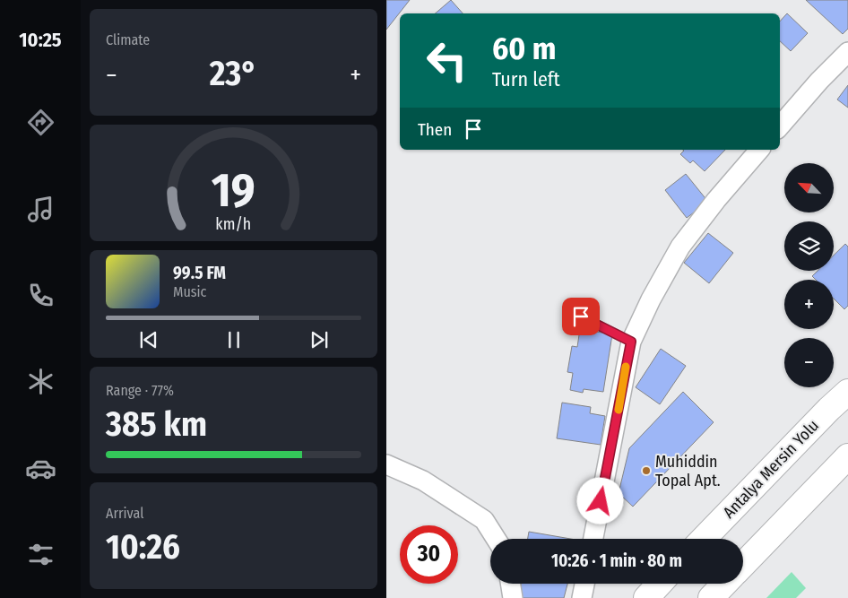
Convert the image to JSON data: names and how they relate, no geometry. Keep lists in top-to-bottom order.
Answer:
{
  "streets": {
    "highway": ["Antalya Mersin Yolu"]
  },
  "places": ["Muhiddin Topal Apt."],
  "north": "top left",
  "page": {
    "tabs": "10:25",
    "tile": [
      "Climate",
      ["Range · 77%", "385 km"],
      ["Arrival", "10:26"]
    ],
    "turn": ["60 m", "Turn left"],
    "heat": ["−", "23°", "+"],
    "then": "Then",
    "map_buttons": ["+", "−"],
    "song": ["99.5 FM", "Music"],
    "limit": "30",
    "trip": "10:26 · 1 min · 80 m",
    "gauge": ["19", "km/h"]
  }
}
